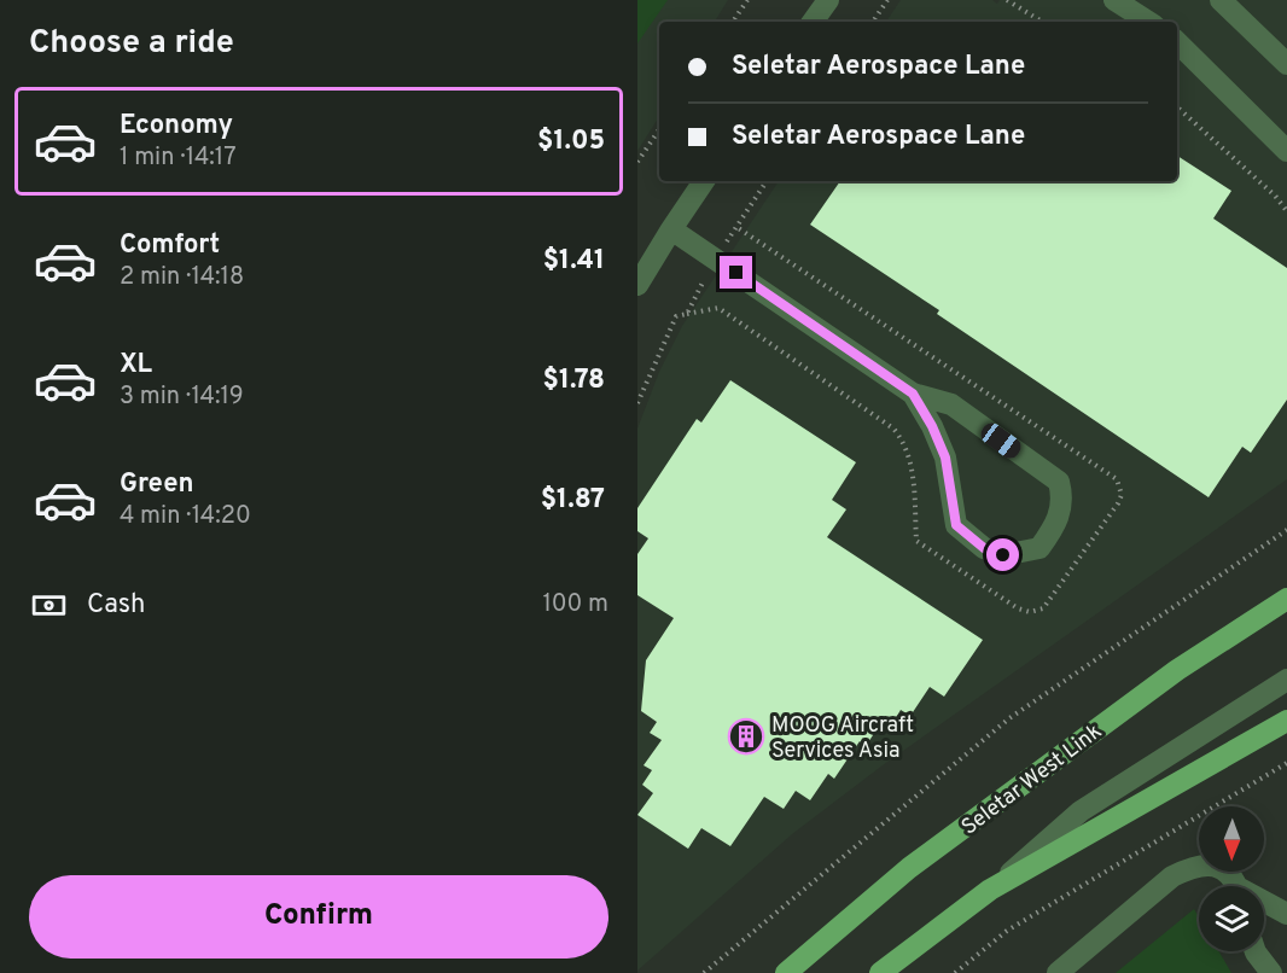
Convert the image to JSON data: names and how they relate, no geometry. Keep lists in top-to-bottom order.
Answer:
{
  "streets": {
    "main road": ["Seletar West Link"]
  },
  "places": {
    "building": ["MOOG Aircraft Services Asia"]
  },
  "north": "bottom",
  "page": {
    "heading": "Choose a ride",
    "banner": ["Seletar Aerospace Lane", "Seletar Aerospace Lane"],
    "list": [
      {
        "name": "Economy",
        "note": "1 min · 14:17",
        "value": "$1.05"
      },
      {
        "name": "Comfort",
        "note": "2 min · 14:18",
        "value": "$1.41"
      },
      {
        "name": "XL",
        "note": "3 min · 14:19",
        "value": "$1.78"
      },
      {
        "name": "Green",
        "note": "4 min · 14:20",
        "value": "$1.87"
      }
    ],
    "pay": ["Cash", "100 m"],
    "buttons": "Confirm"
  }
}
